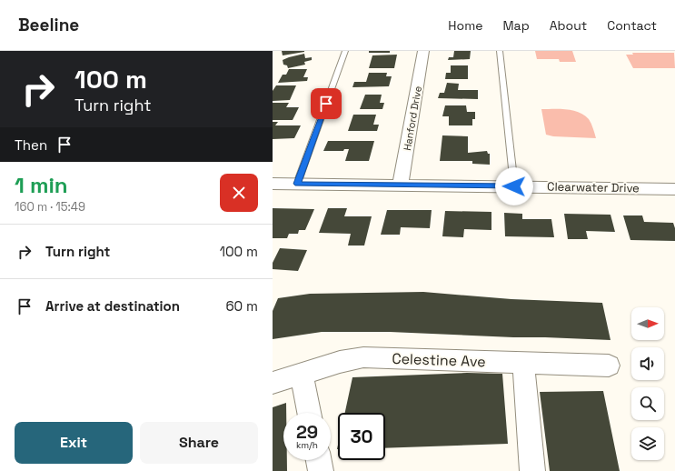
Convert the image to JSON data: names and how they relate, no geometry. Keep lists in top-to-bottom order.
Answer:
{
  "streets": {
    "street": ["Hanford Drive", "Clearwater Drive", "Celestine Ave"]
  },
  "crossings": [
    ["Hanford Drive", "Clearwater Drive"]
  ],
  "north": "right",
  "page": {
    "header": "Beeline",
    "nav": [
      "Home",
      "Map",
      "About",
      "Contact"
    ],
    "turn": ["100 m", "Turn right"],
    "then": "Then",
    "heading": ["1 min", "160 m · 15:49"],
    "list": [
      {
        "name": "Turn right",
        "value": "100 m"
      },
      {
        "name": "Arrive at destination",
        "value": "60 m"
      }
    ],
    "speed": "29 km/h",
    "limit": "30",
    "buttons": ["Exit", "Share"]
  }
}
